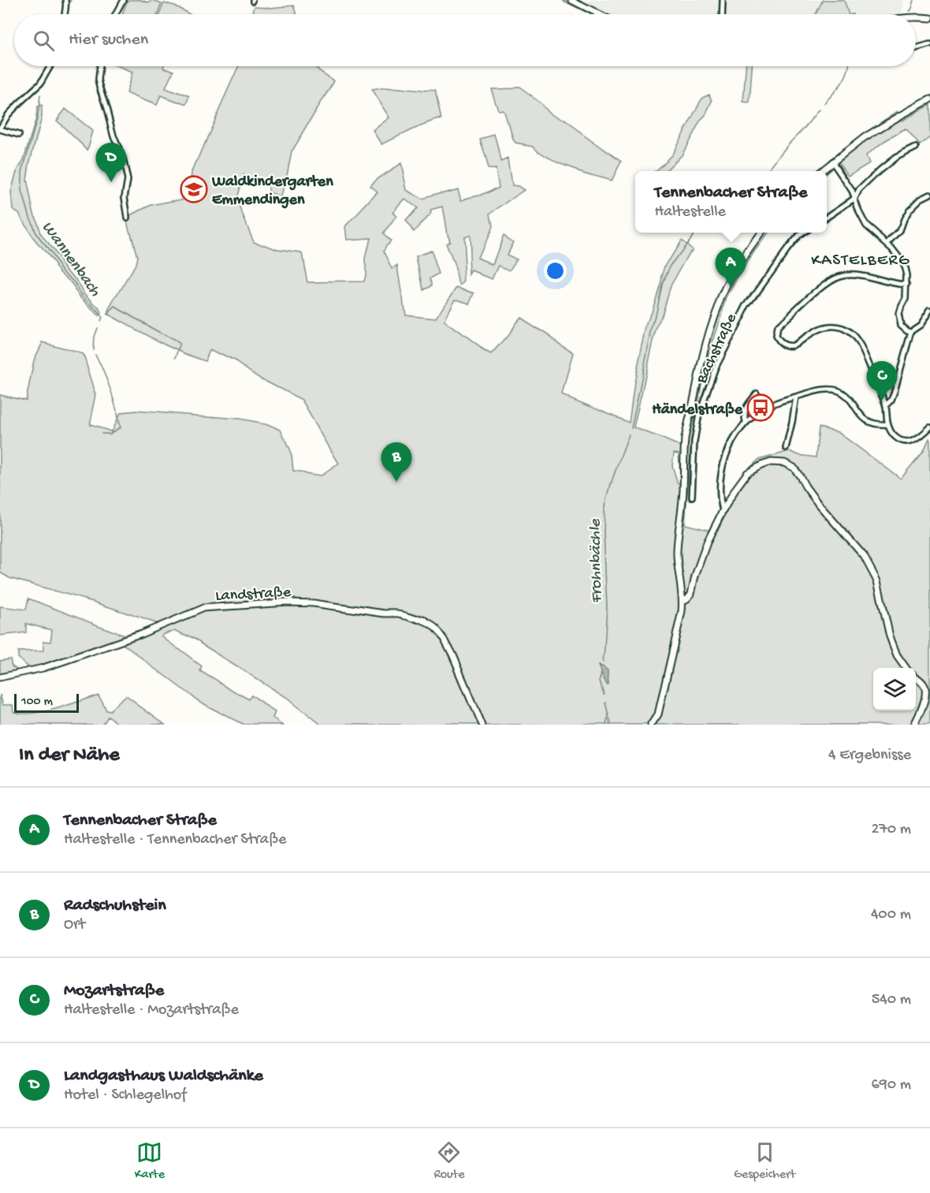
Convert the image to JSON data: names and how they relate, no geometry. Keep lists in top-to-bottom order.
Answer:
{
  "streets": {
    "street": ["Bachstraße", "Landstraße"]
  },
  "districts": ["KASTELBERG"],
  "water": ["Wannenbach", "Frohnbächle"],
  "places": {
    "school or university": ["Waldkindergarten Emmendingen"],
    "bus stop": ["Händelstraße"]
  },
  "scale_bar": "100 m",
  "page": {
    "search": "Hier suchen",
    "pins": [
      "D",
      "A",
      "C",
      "B"
    ],
    "popup": ["Tennenbacher Straße", "Haltestelle"],
    "scale": "100 m",
    "heading": ["In der Nähe", "4 Ergebnisse"],
    "list": [
      {
        "mark": "A",
        "name": "Tennenbacher Straße",
        "note": "Haltestelle · Tennenbacher Straße",
        "value": "270 m"
      },
      {
        "mark": "B",
        "name": "Radschuhstein",
        "note": "Ort",
        "value": "400 m"
      },
      {
        "mark": "C",
        "name": "Mozartstraße",
        "note": "Haltestelle · Mozartstraße",
        "value": "540 m"
      },
      {
        "mark": "D",
        "name": "Landgasthaus Waldschänke",
        "note": "Hotel · Schlegelhof",
        "value": "690 m"
      }
    ],
    "nav": ["Karte", "Route", "Gespeichert"]
  }
}
